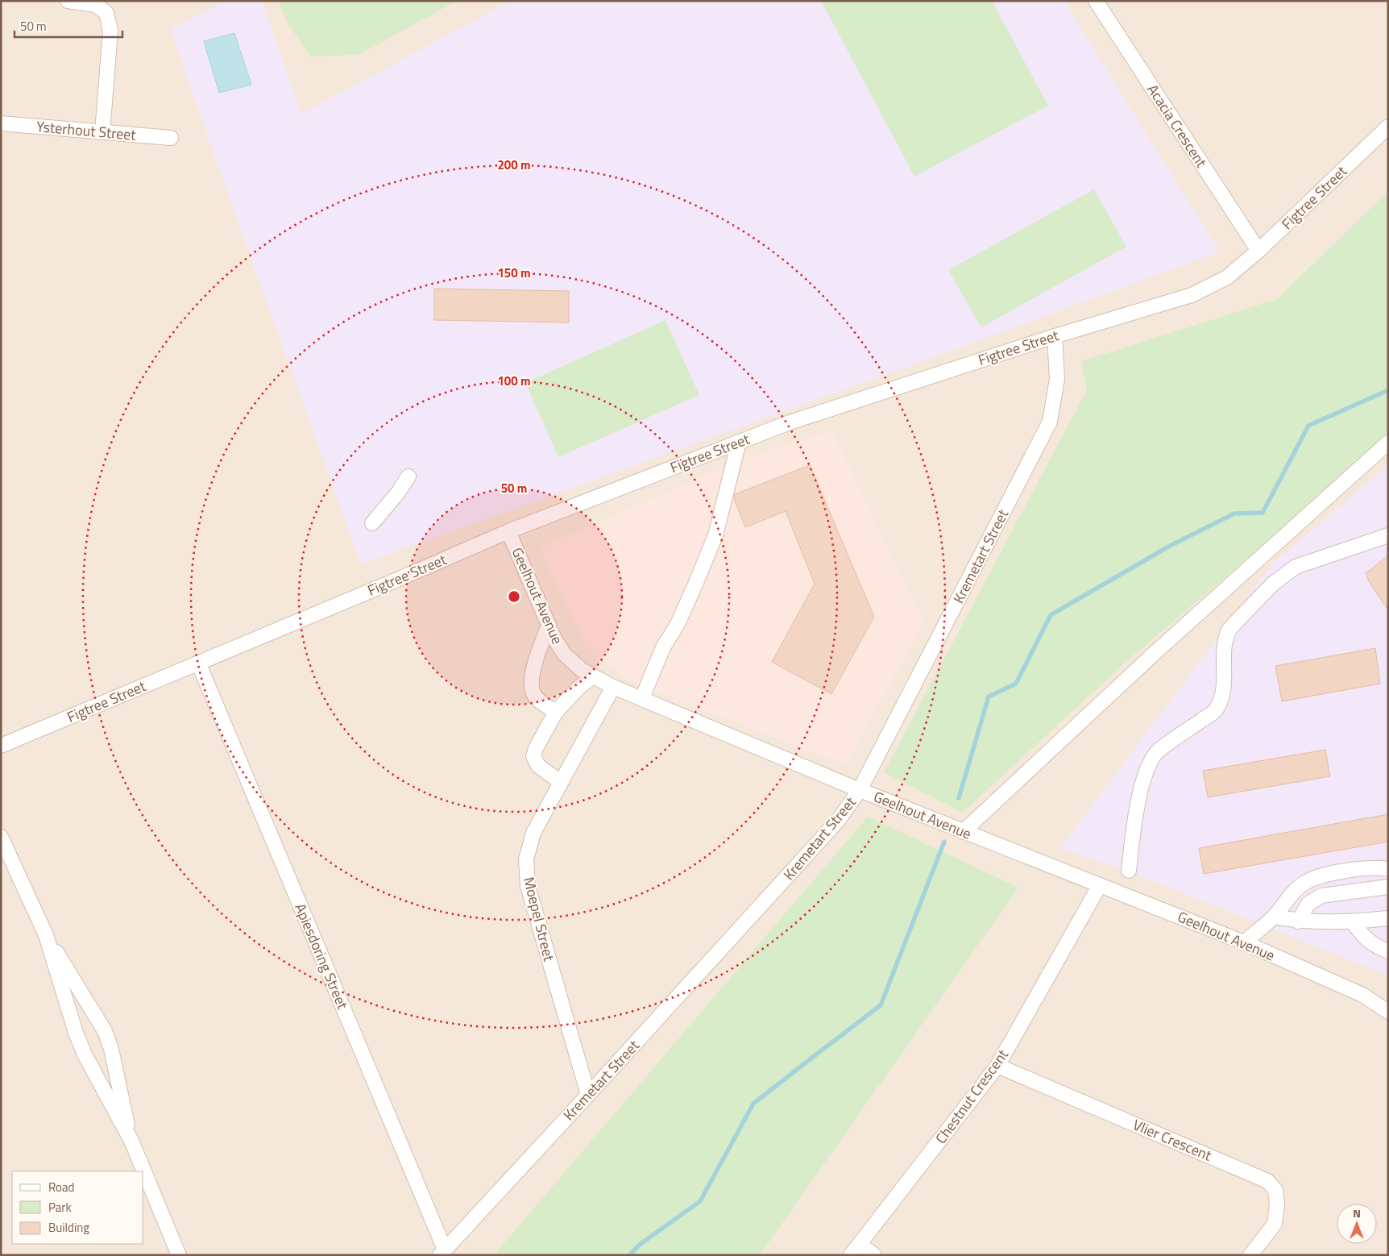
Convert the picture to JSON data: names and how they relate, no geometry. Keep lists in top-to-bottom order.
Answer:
{
  "streets": {
    "street": [
      "Acacia Crescent",
      "Ysterhout Street",
      "Figtree Street",
      "Kremetart Street",
      "Geelhout Avenue",
      "Moepel Street",
      "Apiesdoring Street",
      "Chestnut Crescent",
      "Vlier Crescent"
    ]
  },
  "crossings": [
    ["Acacia Crescent", "Figtree Street"],
    ["Figtree Street", "Kremetart Street"],
    ["Figtree Street", "Geelhout Avenue"],
    ["Figtree Street", "Apiesdoring Street"],
    ["Kremetart Street", "Geelhout Avenue"],
    ["Kremetart Street", "Moepel Street"],
    ["Kremetart Street", "Apiesdoring Street"],
    ["Geelhout Avenue", "Moepel Street"],
    ["Geelhout Avenue", "Chestnut Crescent"],
    ["Chestnut Crescent", "Vlier Crescent"]
  ],
  "legend": ["Road", "Park", "Building"],
  "scale_bar": "50 m",
  "north": "top",
  "rings": [
    "200 m",
    "150 m",
    "100 m",
    "50 m"
  ]
}
